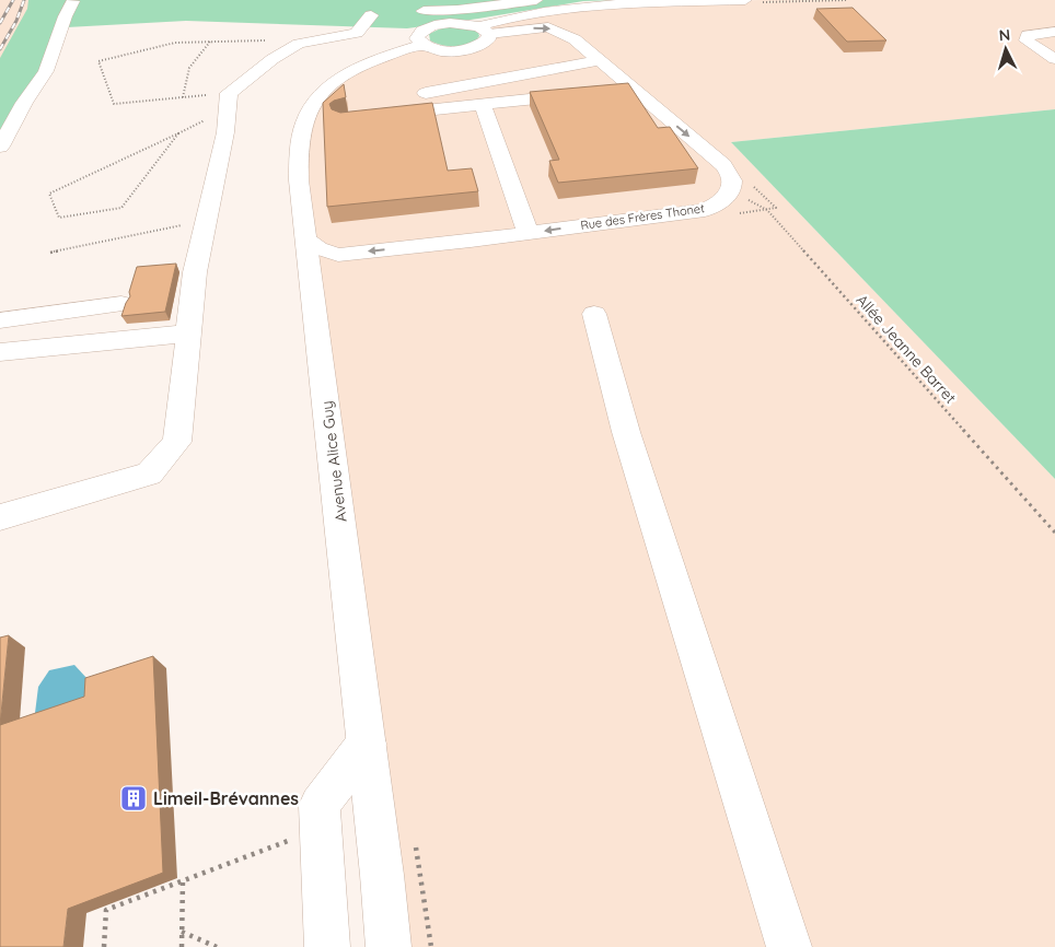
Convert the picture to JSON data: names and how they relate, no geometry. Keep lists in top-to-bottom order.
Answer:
{
  "streets": {
    "main road": ["Rue des Frères Thonet", "Avenue Alice Guy"],
    "path": ["Allée Jeanne Barret"]
  },
  "crossings": [
    ["Rue des Frères Thonet", "Allée Jeanne Barret"],
    ["Rue des Frères Thonet", "Avenue Alice Guy"]
  ],
  "places": {
    "building": ["Limeil-Brévannes"]
  },
  "north": "top"
}
